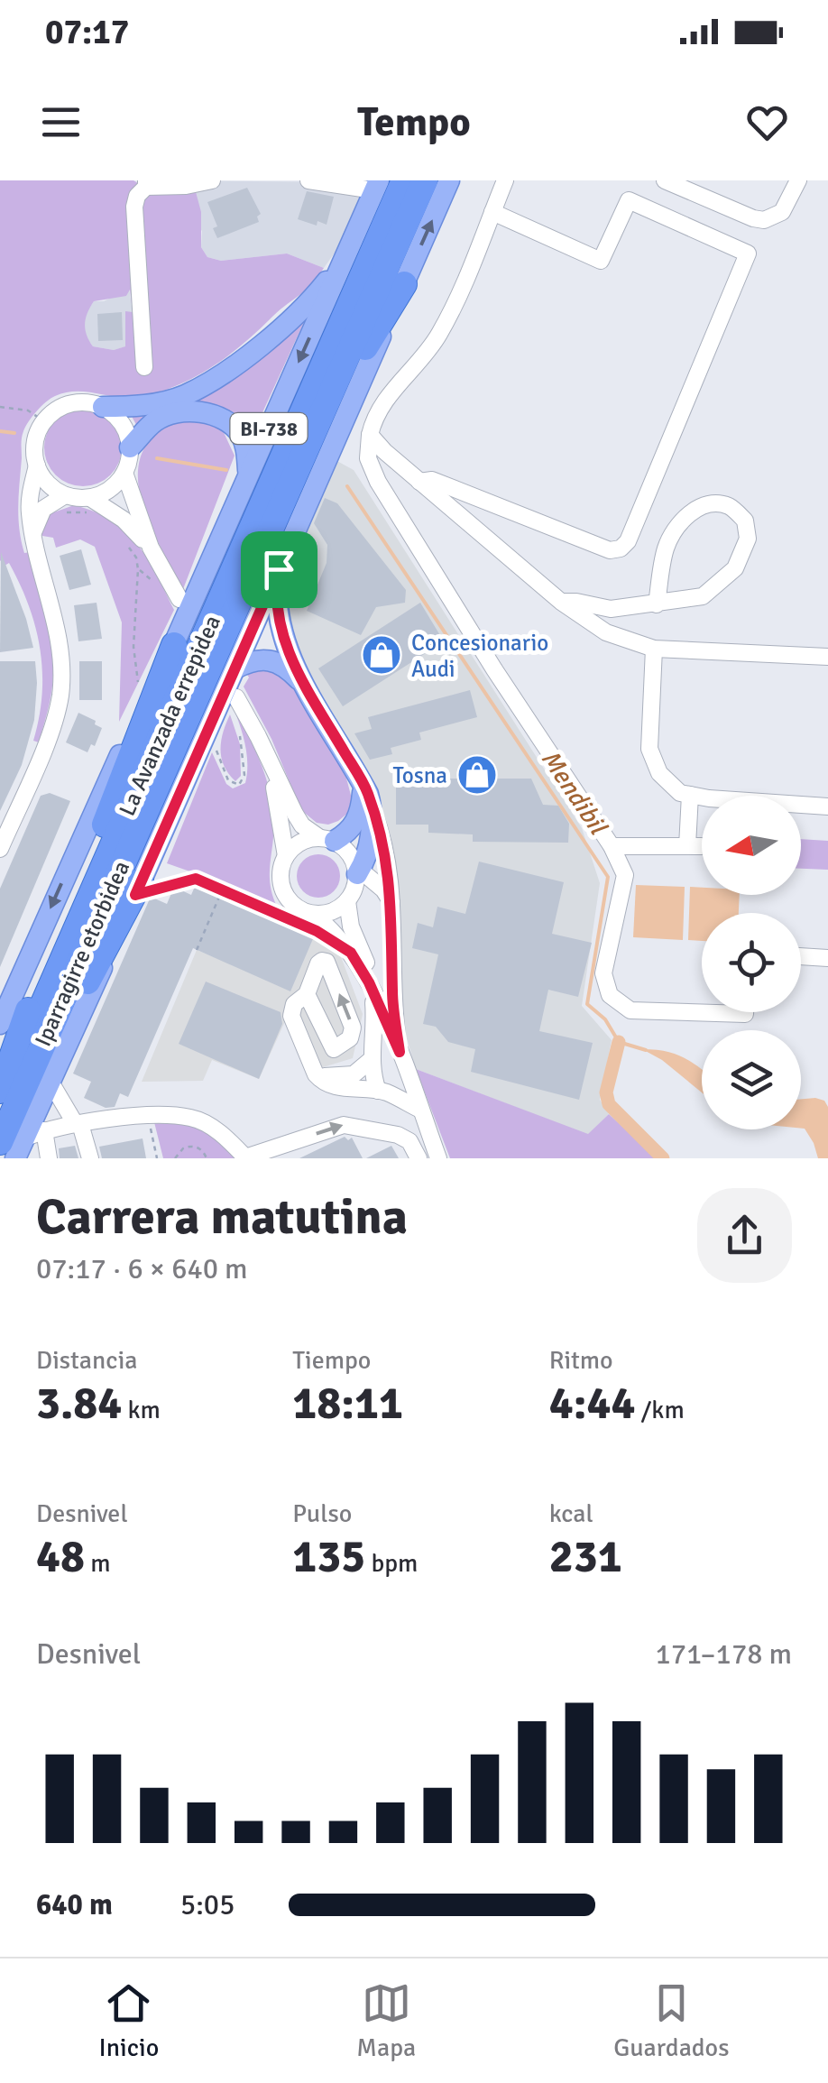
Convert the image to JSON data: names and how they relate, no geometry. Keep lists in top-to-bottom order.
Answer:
{
  "streets": {
    "highway": ["La Avanzada errepidea"],
    "main road": ["BI-738", "Iparragirre etorbidea"]
  },
  "crossings": [
    ["BI-738", "Iparragirre etorbidea"],
    ["La Avanzada errepidea", "Iparragirre etorbidea"]
  ],
  "water": ["Mendibil"],
  "places": {
    "shop": ["Concesionario Audi", "Tosna"]
  },
  "north": "left",
  "page": {
    "status": "07:17",
    "header": "Tempo",
    "heading": ["Carrera matutina", "07:17 · 6 × 640 m"],
    "stats": [
      ["Distancia", "3.84 km"],
      ["Tiempo", "18:11"],
      ["Ritmo", "4:44 /km"],
      ["Desnivel", "48 m"],
      ["Pulso", "135 bpm"],
      ["kcal", "231"]
    ],
    "chart": ["Desnivel", "171–178 m"],
    "list": [
      {
        "name": "640 m",
        "note": "5:05"
      }
    ],
    "tabs": ["Inicio", "Mapa", "Guardados"]
  }
}
